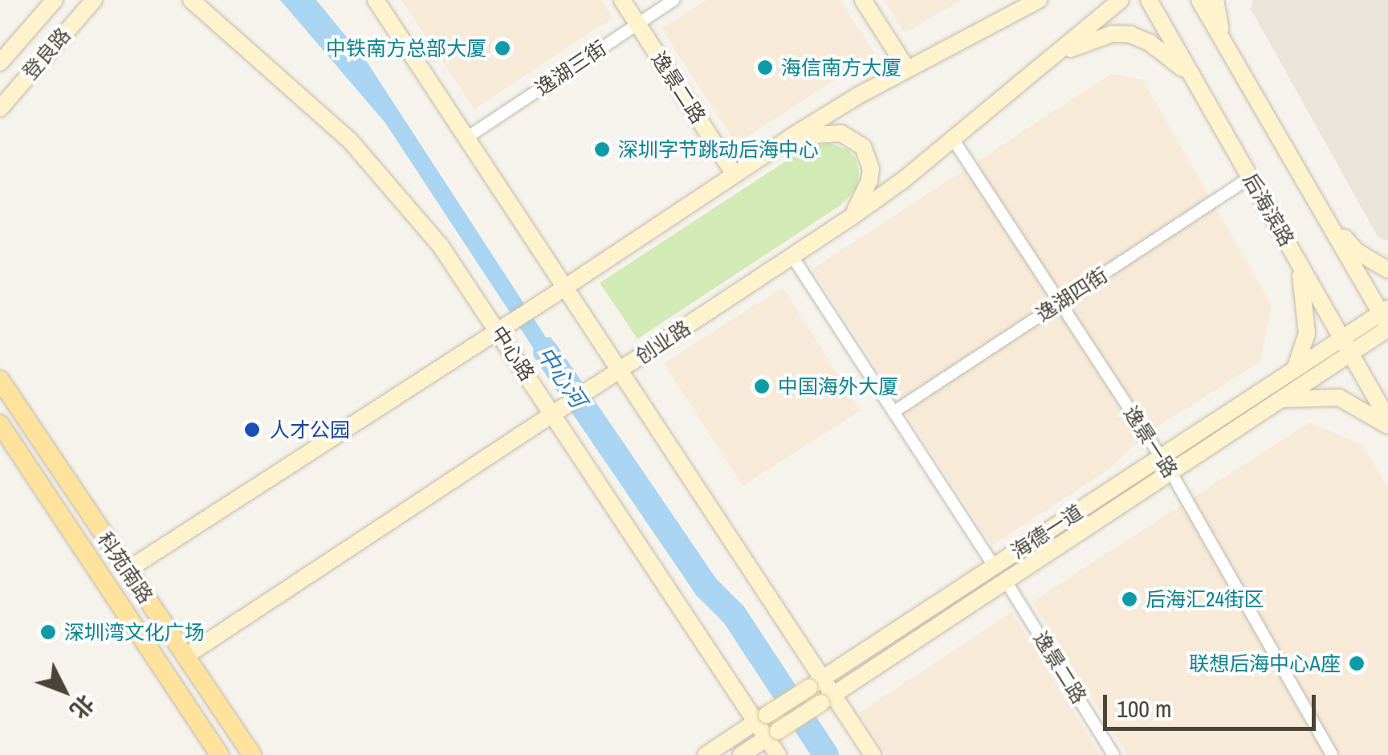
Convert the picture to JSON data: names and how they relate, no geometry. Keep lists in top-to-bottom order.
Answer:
{
  "streets": {
    "main road": [
      "登良路",
      "逸景二路",
      "后海滨路",
      "创业路",
      "中心路",
      "海德一道",
      "科苑南路"
    ],
    "street": ["逸湖三街", "逸湖四街", "逸景一路"]
  },
  "crossings": [
    ["逸湖三街", "逸景二路"],
    ["逸景二路", "海德一道"],
    ["后海滨路", "逸湖四街"],
    ["后海滨路", "海德一道"],
    ["逸湖四街", "逸景一路"],
    ["创业路", "中心路"],
    ["创业路", "逸景一路"],
    ["创业路", "科苑南路"],
    ["中心路", "海德一道"],
    ["逸景一路", "海德一道"]
  ],
  "water": ["中心河"],
  "places": [
    "中铁南方总部大厦",
    "海信南方大厦",
    "深圳字节跳动后海中心",
    "中国海外大厦",
    "人才公园",
    "后海汇24街区",
    "深圳湾文化广场",
    "联想后海中心A座"
  ],
  "scale_bar": "100 m",
  "north": "bottom right"
}
